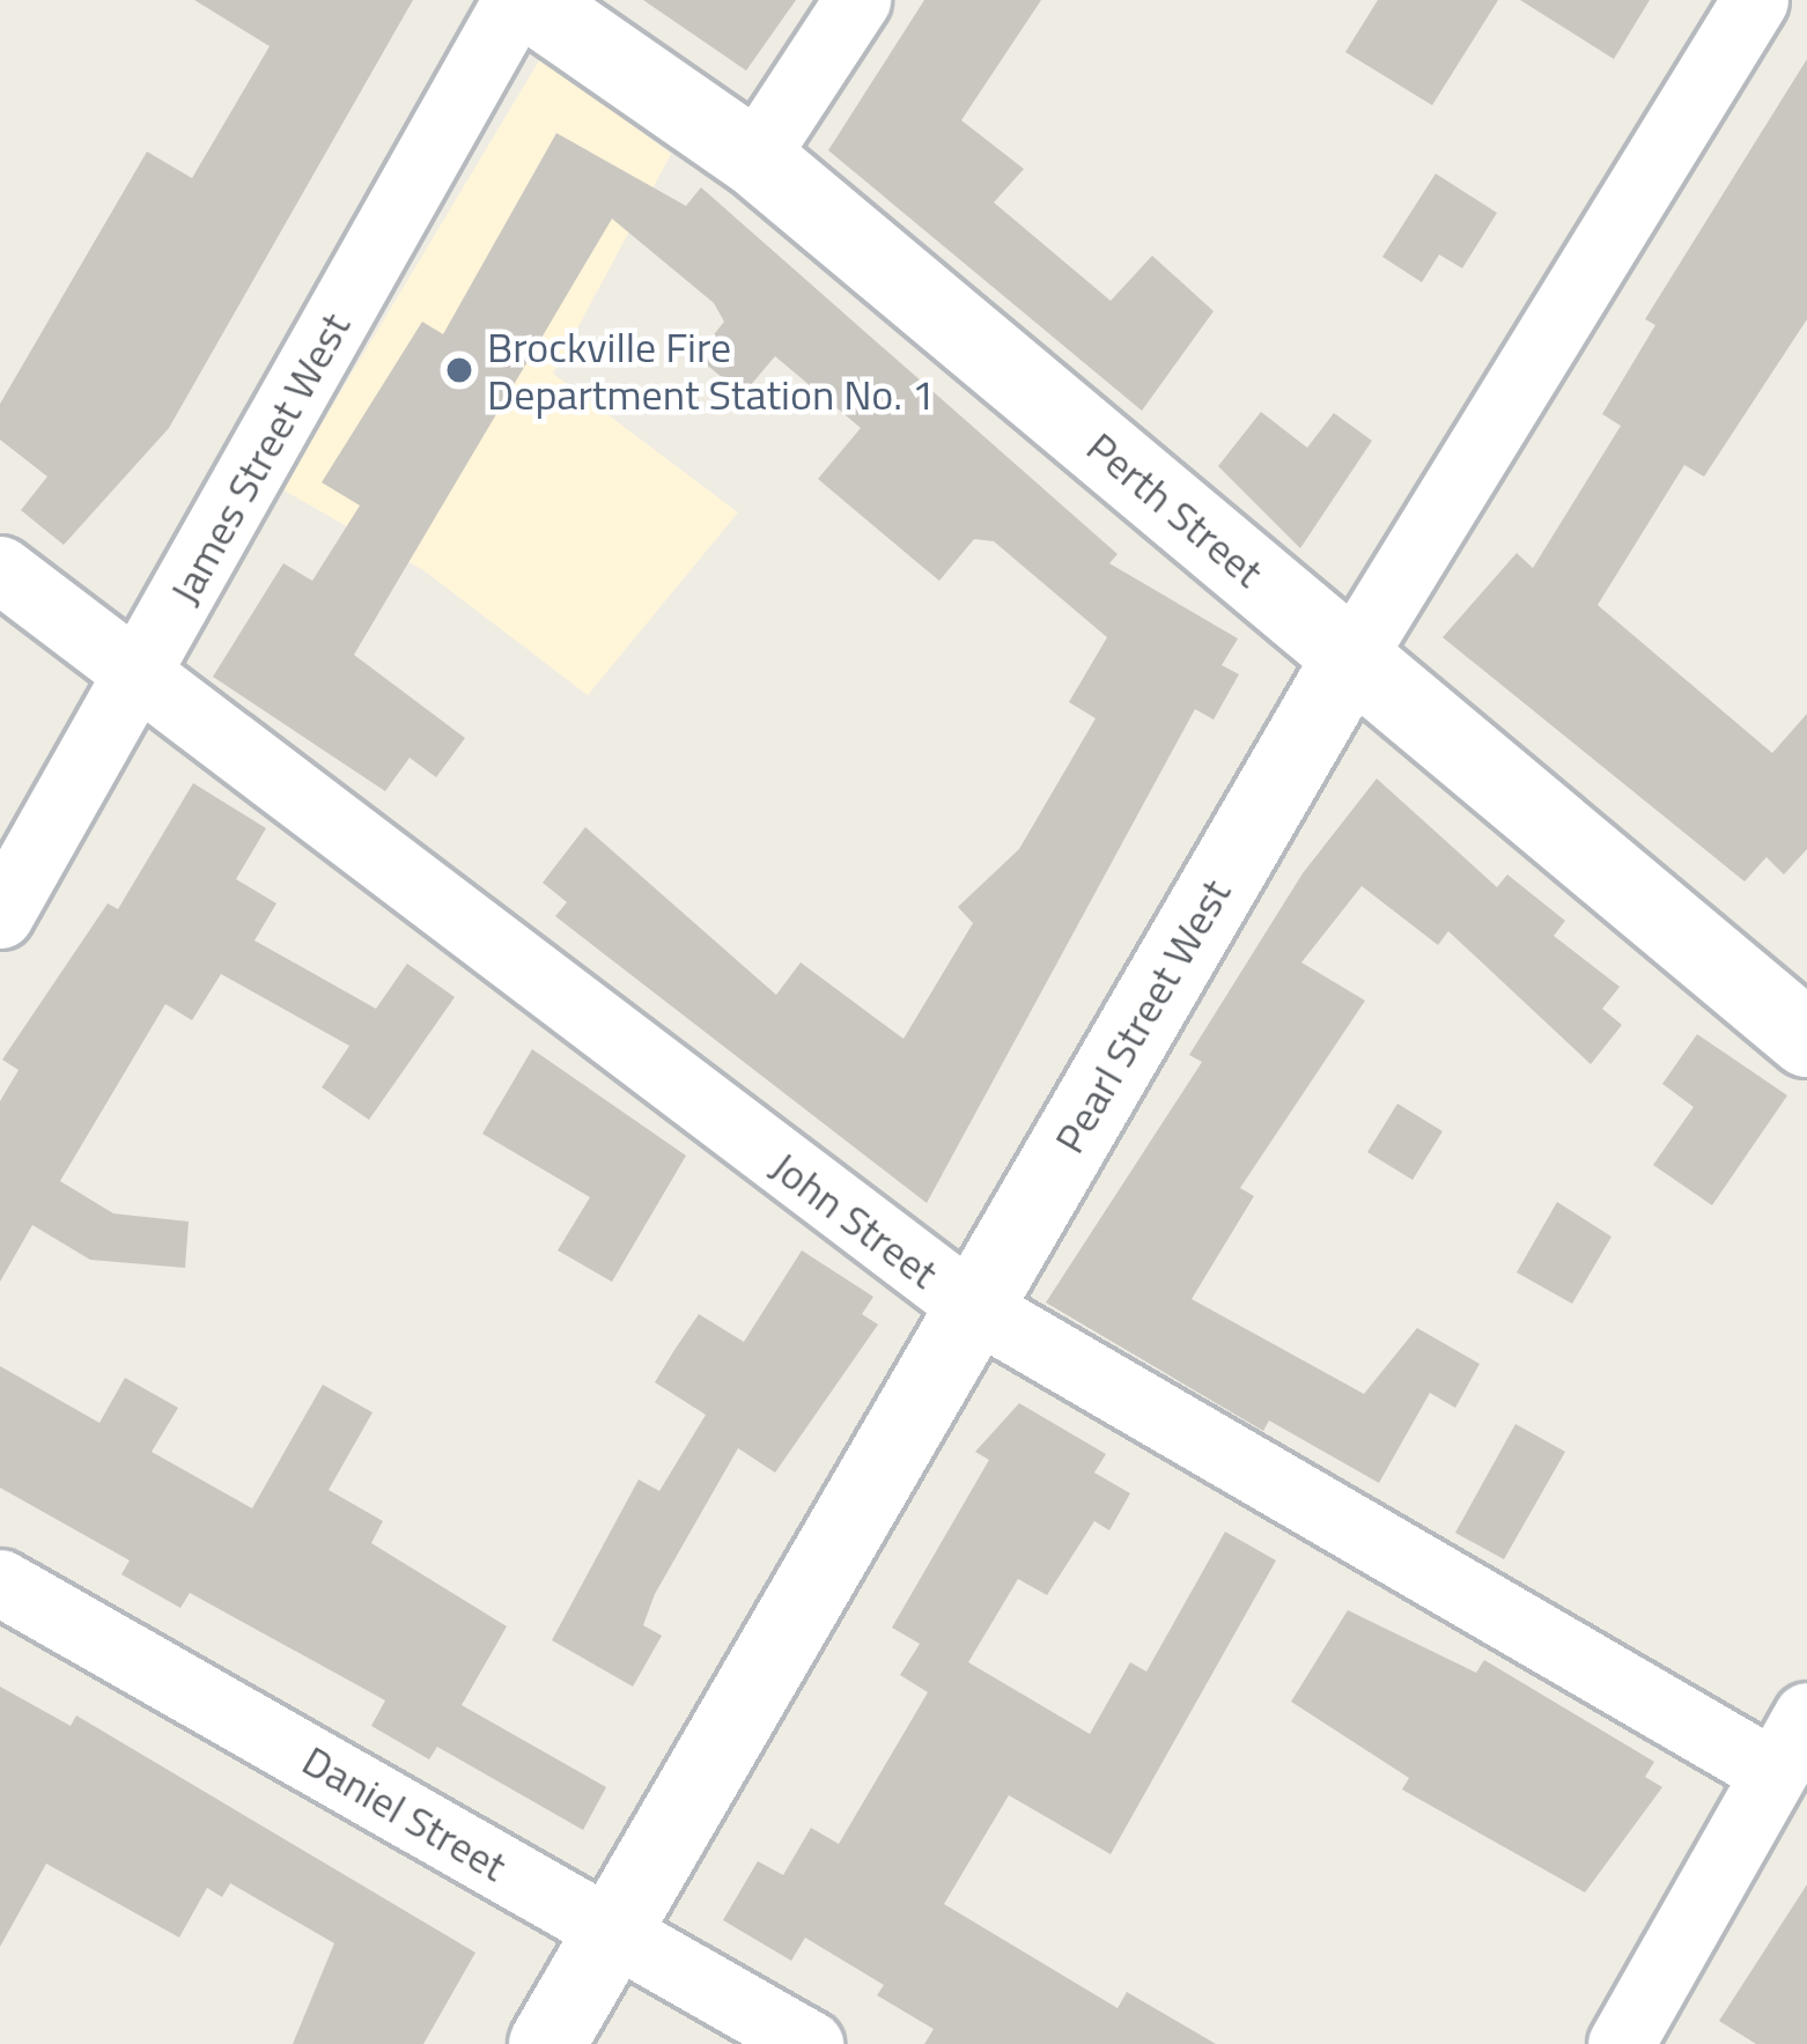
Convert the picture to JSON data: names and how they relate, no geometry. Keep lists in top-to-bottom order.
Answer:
{
  "streets": {
    "street": [
      "James Street West",
      "Perth Street",
      "Pearl Street West",
      "John Street",
      "Daniel Street"
    ]
  },
  "crossings": [
    ["James Street West", "John Street"],
    ["Perth Street", "Pearl Street West"],
    ["Pearl Street West", "John Street"],
    ["Pearl Street West", "Daniel Street"]
  ],
  "places": ["Brockville Fire Department Station No. 1"]
}
